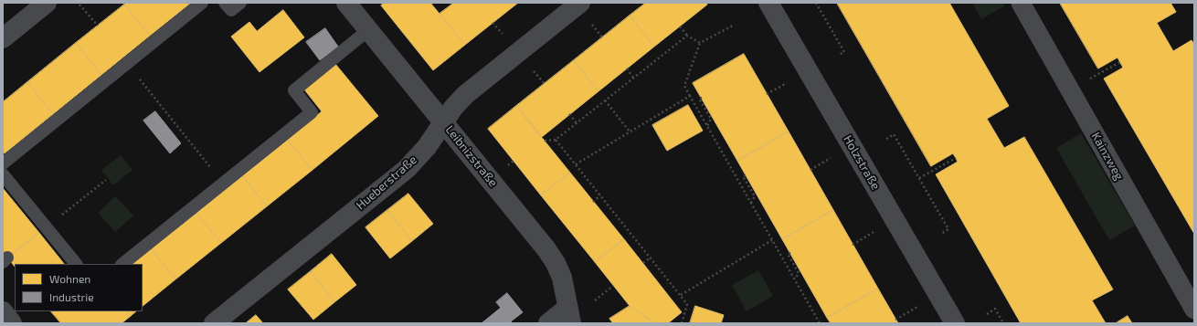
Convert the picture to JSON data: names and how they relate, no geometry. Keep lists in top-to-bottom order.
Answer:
{
  "streets": {
    "street": [
      "Leibnizstraße",
      "Kainzweg",
      "Holzstraße",
      "Hueberstraße"
    ]
  },
  "crossings": [
    ["Leibnizstraße", "Hueberstraße"]
  ],
  "legend": ["Wohnen", "Industrie"]
}
